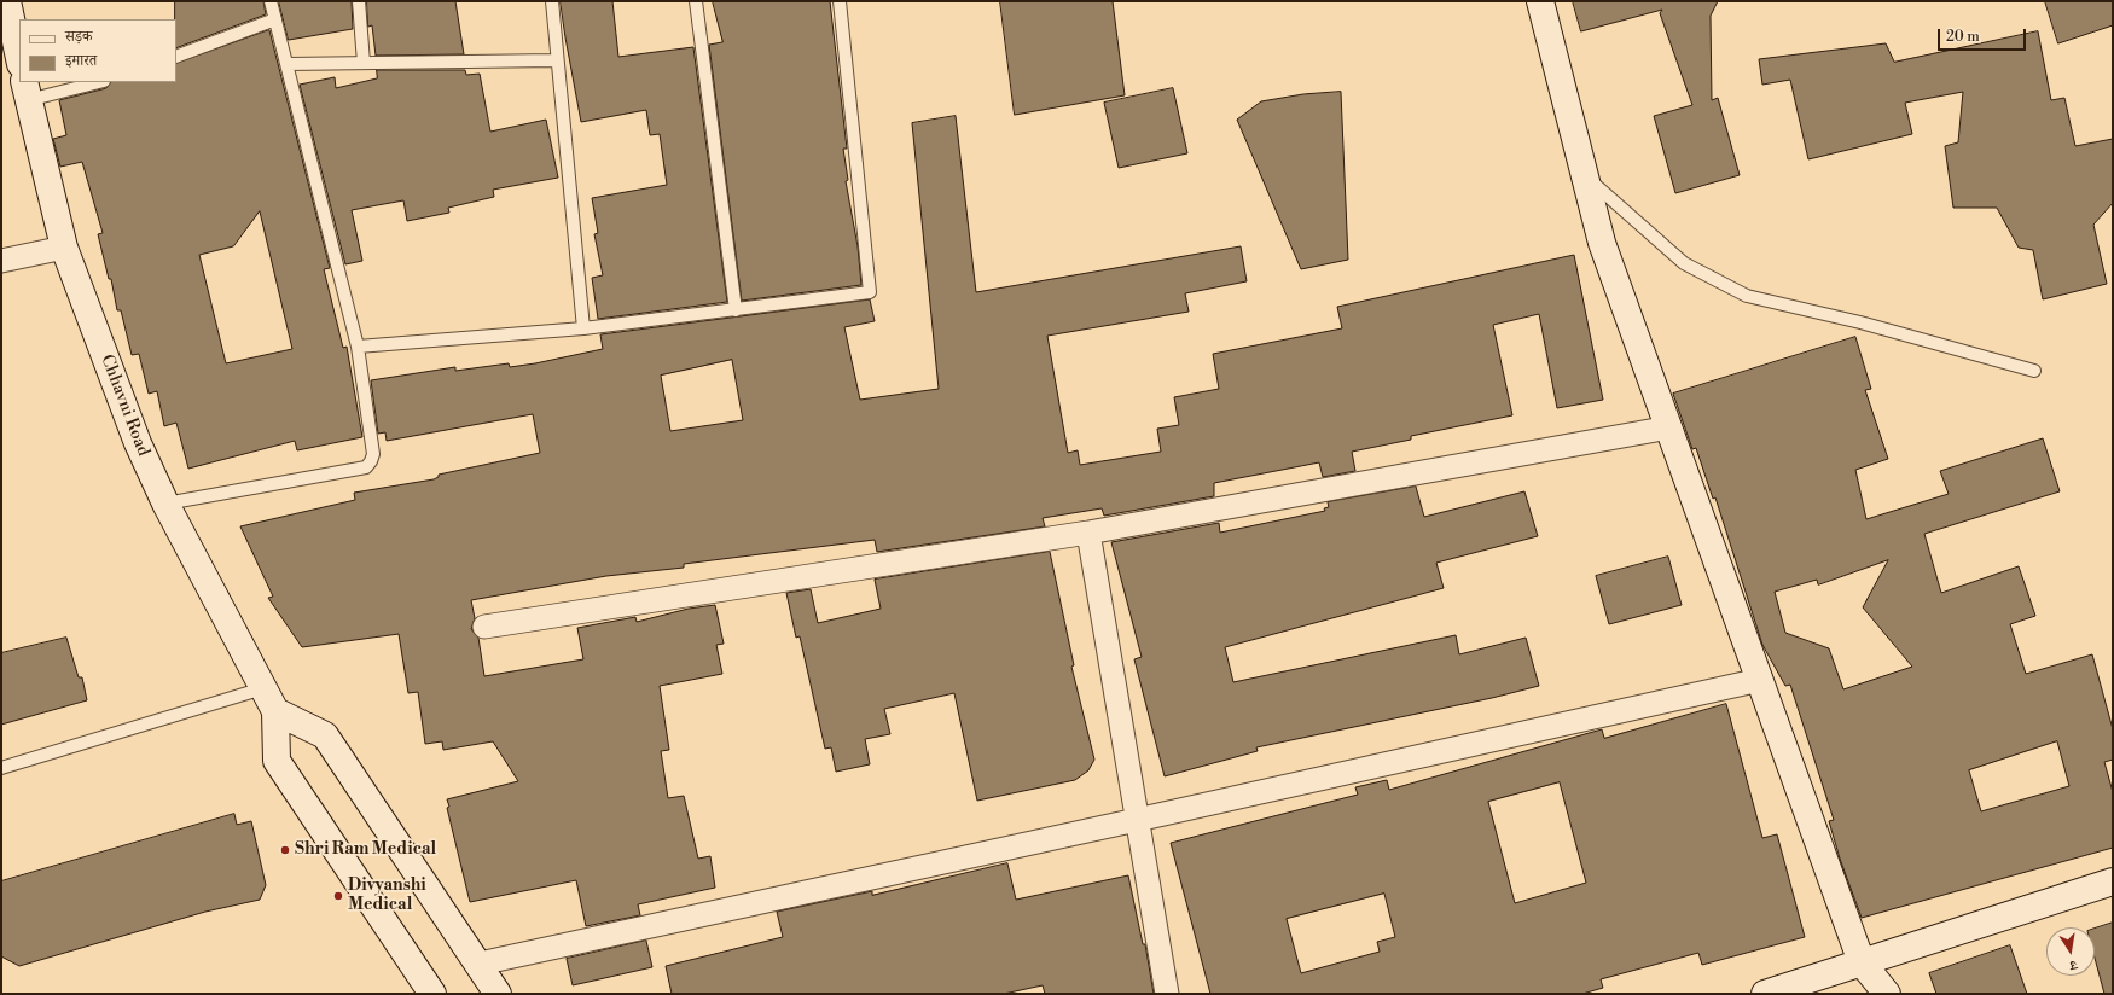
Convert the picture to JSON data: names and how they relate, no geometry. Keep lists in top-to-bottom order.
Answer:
{
  "streets": {
    "main road": ["Chhavni Road"]
  },
  "places": ["Shri Ram Medical", "Divyanshi Medical"],
  "legend": ["सड़क", "इमारत"],
  "scale_bar": "20 m",
  "north": "bottom"
}
